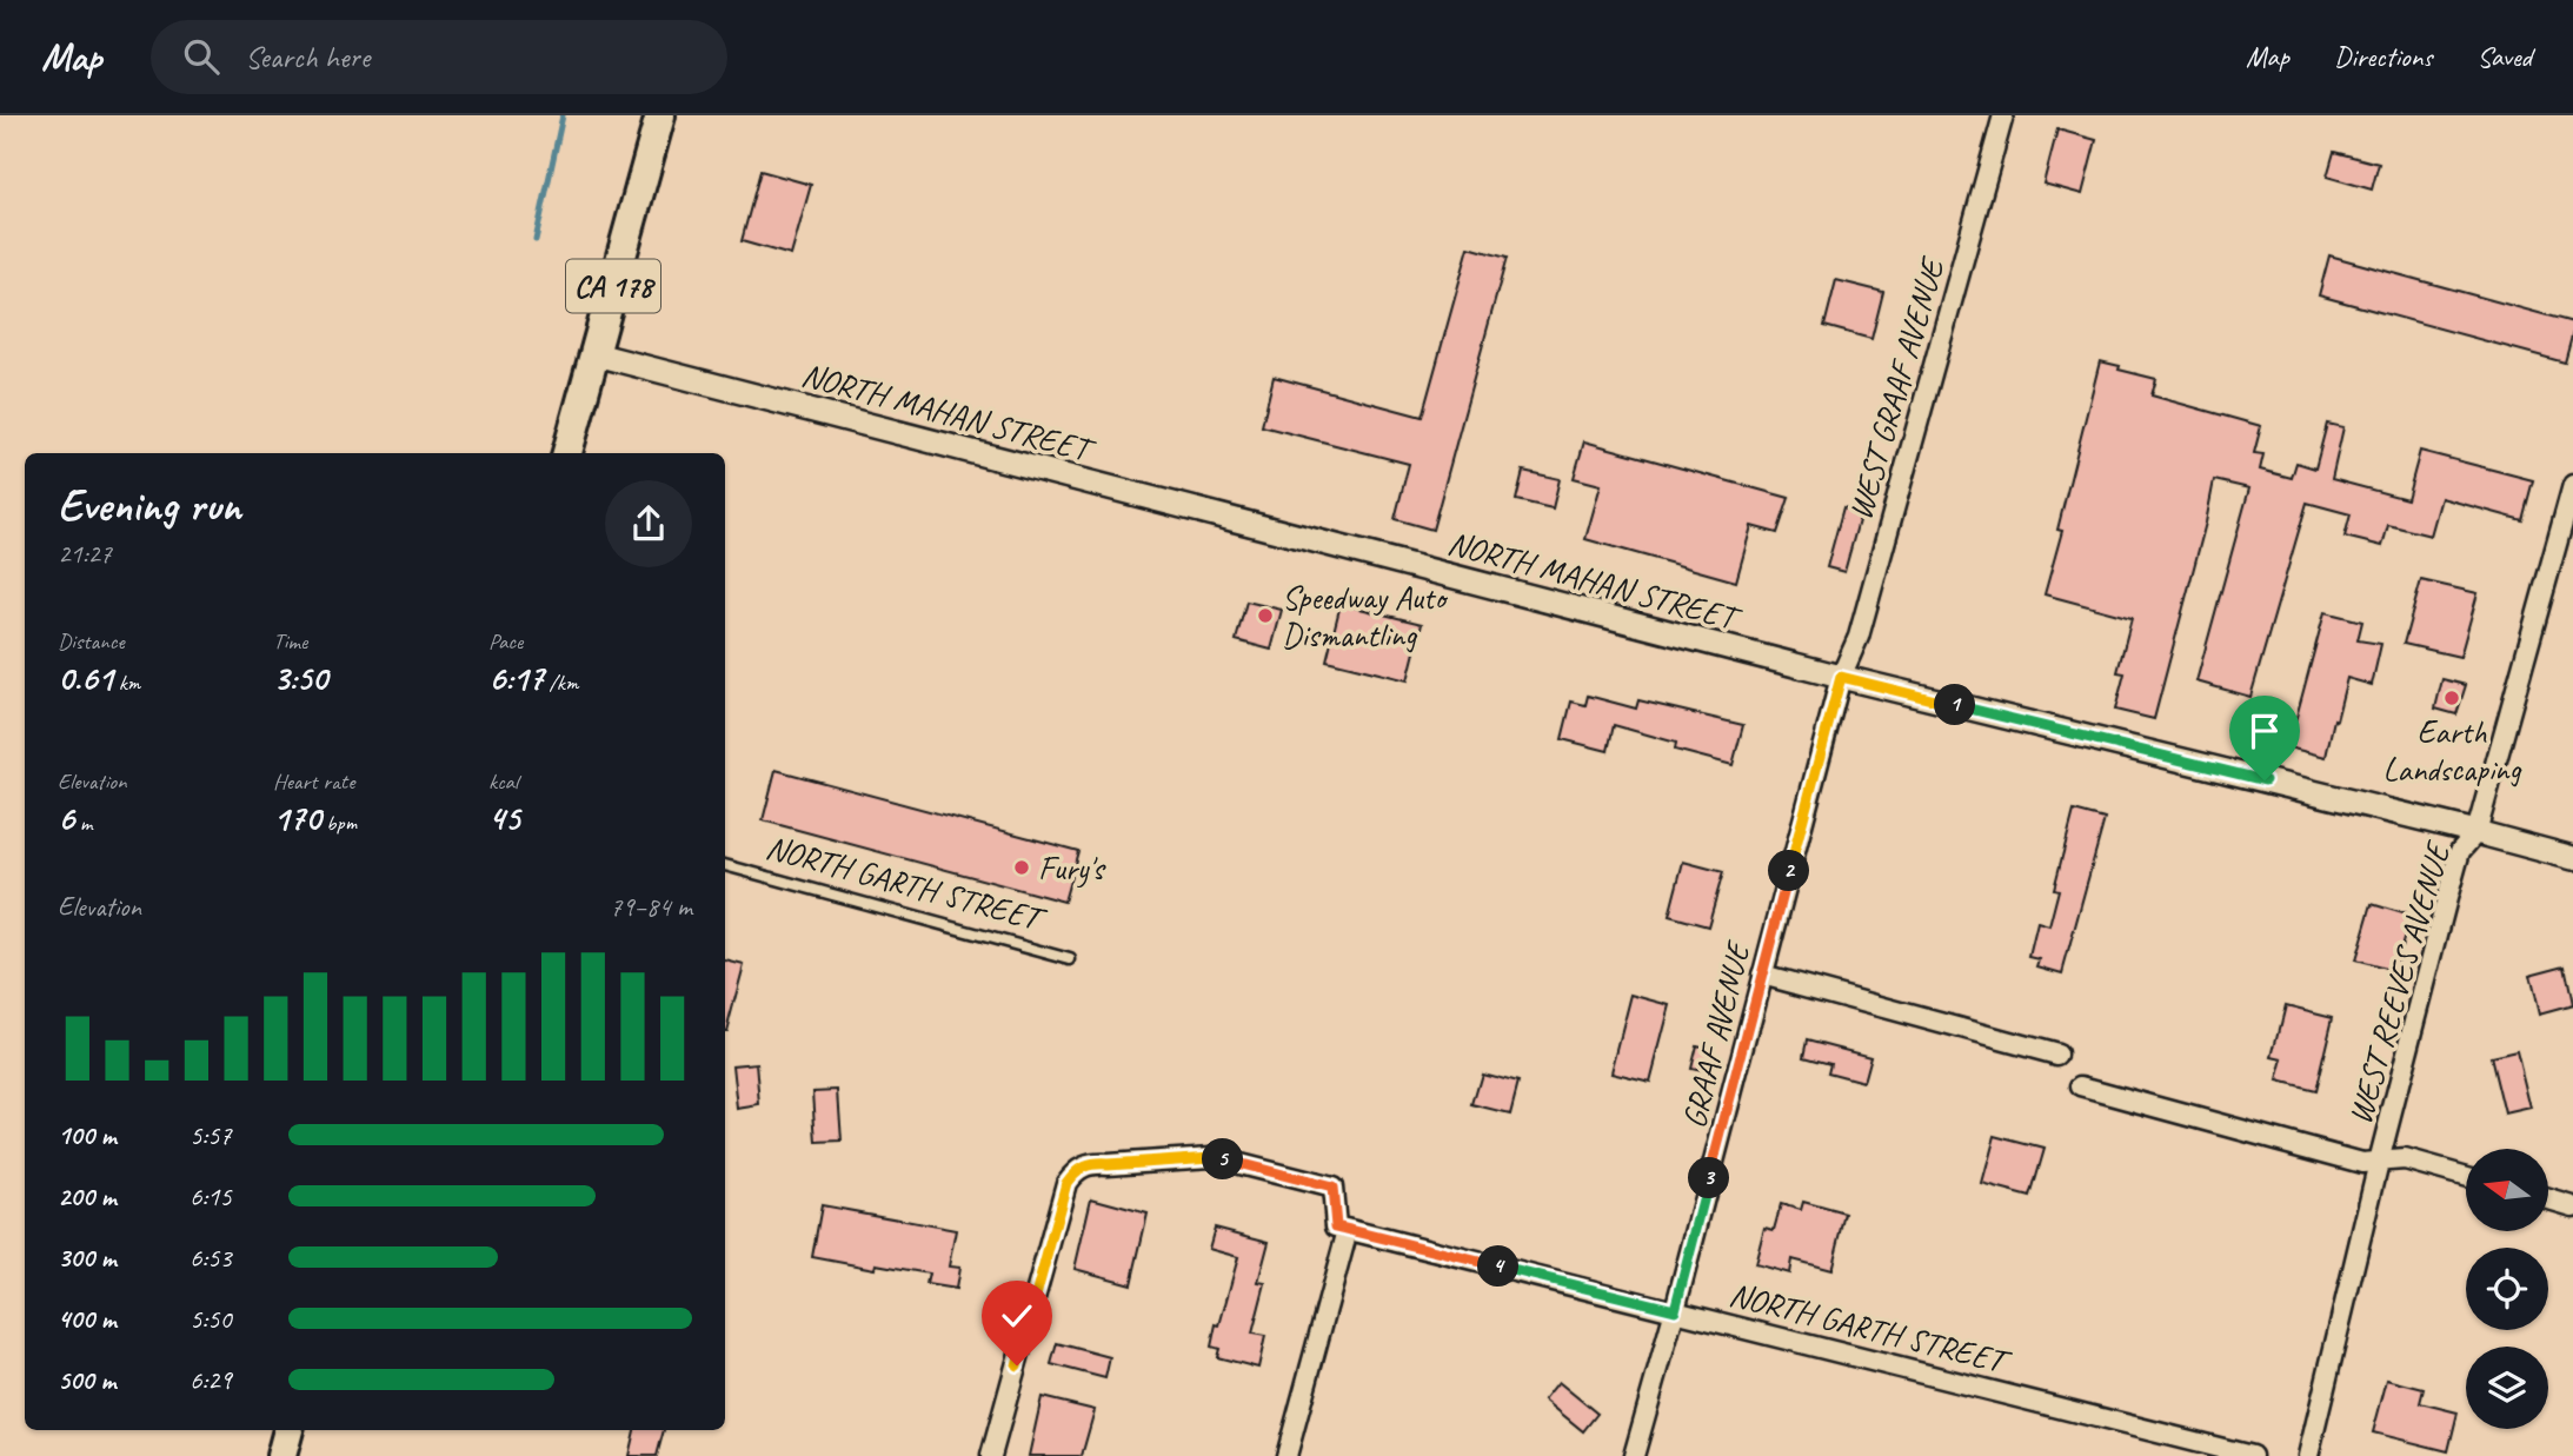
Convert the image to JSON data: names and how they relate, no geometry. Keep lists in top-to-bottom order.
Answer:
{
  "streets": {
    "main road": ["CA 178"],
    "street": [
      "WEST GRAAF AVENUE",
      "NORTH MAHAN STREET",
      "NORTH GARTH STREET",
      "WEST REEVES AVENUE",
      "GRAAF AVENUE"
    ]
  },
  "crossings": [
    ["CA 178", "NORTH MAHAN STREET"],
    ["WEST GRAAF AVENUE", "NORTH MAHAN STREET"],
    ["WEST GRAAF AVENUE", "GRAAF AVENUE"],
    ["NORTH MAHAN STREET", "WEST REEVES AVENUE"],
    ["NORTH MAHAN STREET", "GRAAF AVENUE"],
    ["NORTH GARTH STREET", "GRAAF AVENUE"]
  ],
  "places": ["Speedway Auto Dismantling", "Earth Landscaping", "Fury's"],
  "north": "left",
  "page": {
    "header": "Map",
    "search": "Search here",
    "nav": ["Map", "Directions", "Saved"],
    "heading": ["Evening run", "21:27"],
    "stats": [
      ["Distance", "0.61 km"],
      ["Time", "3:50"],
      ["Pace", "6:17 /km"],
      ["Elevation", "6 m"],
      ["Heart rate", "170 bpm"],
      ["kcal", "45"]
    ],
    "pins": [
      "1",
      "2",
      "5",
      "3",
      "4"
    ],
    "chart": ["Elevation", "79–84 m"],
    "list": [
      {
        "name": "100 m",
        "note": "5:57"
      },
      {
        "name": "200 m",
        "note": "6:15"
      },
      {
        "name": "300 m",
        "note": "6:53"
      },
      {
        "name": "400 m",
        "note": "5:50"
      },
      {
        "name": "500 m",
        "note": "6:29"
      }
    ]
  }
}
